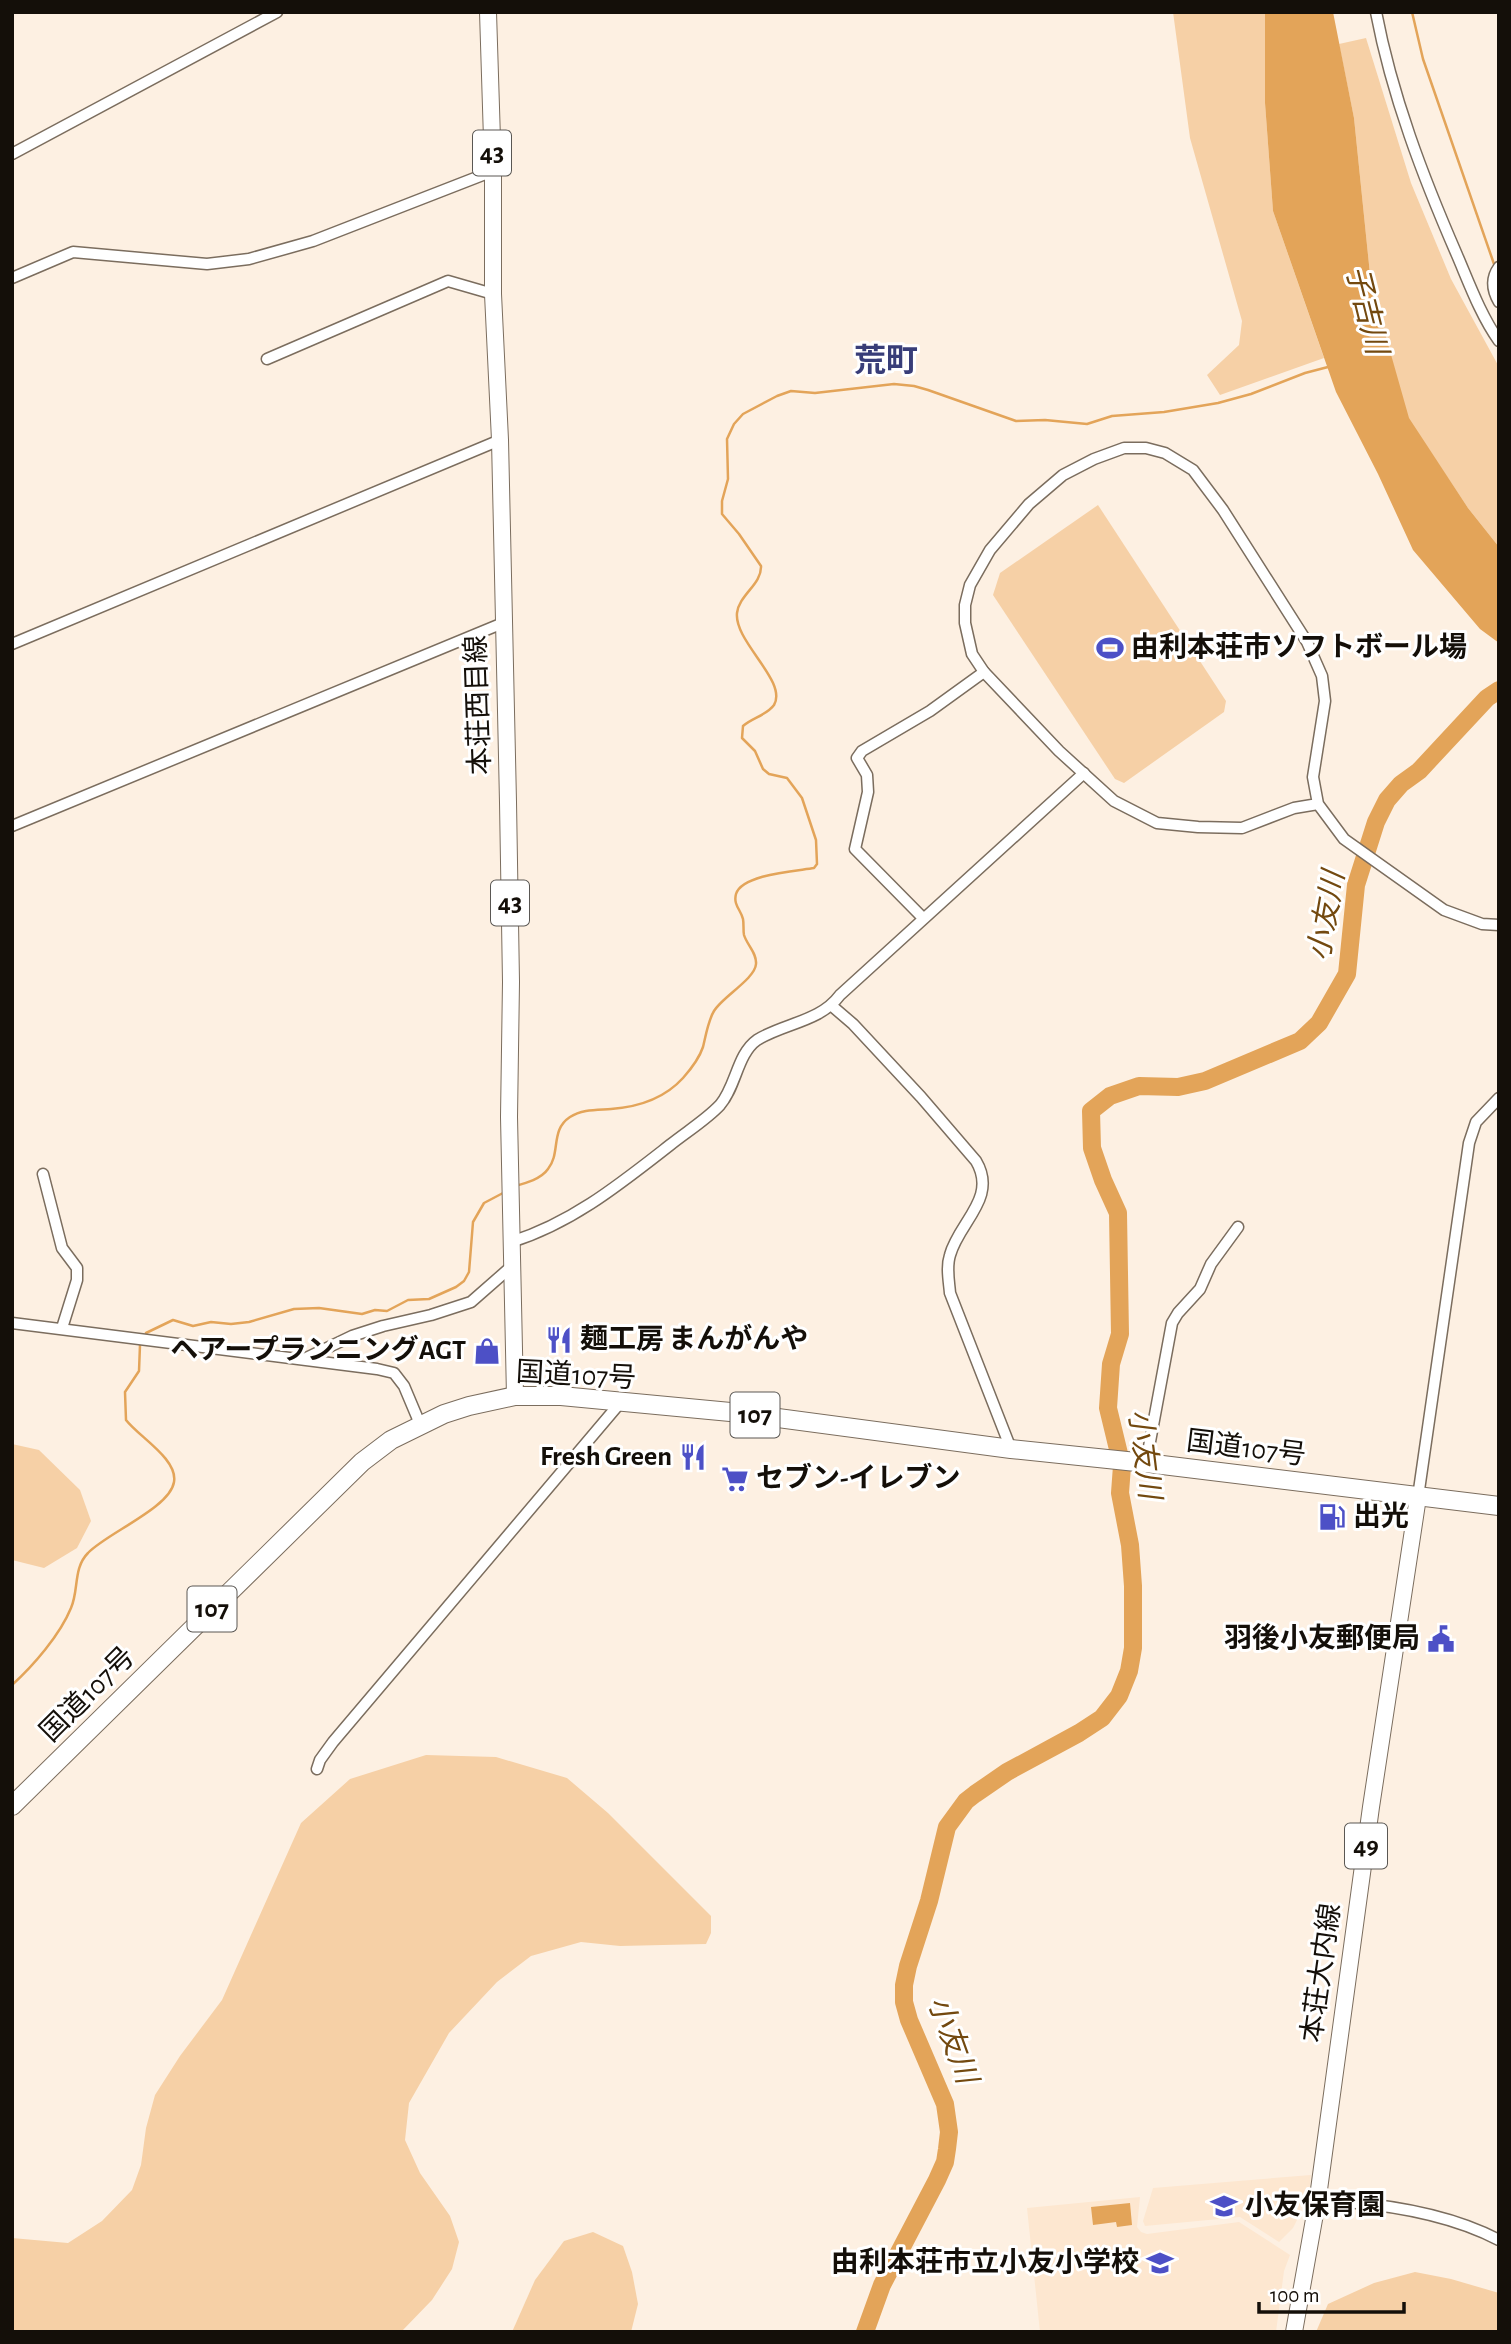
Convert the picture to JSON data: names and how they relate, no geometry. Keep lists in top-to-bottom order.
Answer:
{
  "streets": {
    "highway": ["国道107号", "107"],
    "main road": [
      "43",
      "本荘西目線",
      "49",
      "本荘大内線"
    ]
  },
  "crossings": [
    ["本荘西目線", "国道107号"],
    ["国道107号", "本荘大内線"]
  ],
  "districts": ["荒町"],
  "water": ["子吉川", "小友川"],
  "places": {
    "sports": ["由利本荘市ソフトボール場"],
    "restaurant": ["麺工房 まんがんや", "Fresh Green"],
    "shop": ["ヘアープランニングAGT"],
    "supermarket": ["セブン-イレブン"],
    "fuel station": ["出光"],
    "public building": ["羽後小友郵便局"],
    "school or university": ["小友保育園", "由利本荘市立小友小学校"]
  },
  "scale_bar": "100 m"
}
